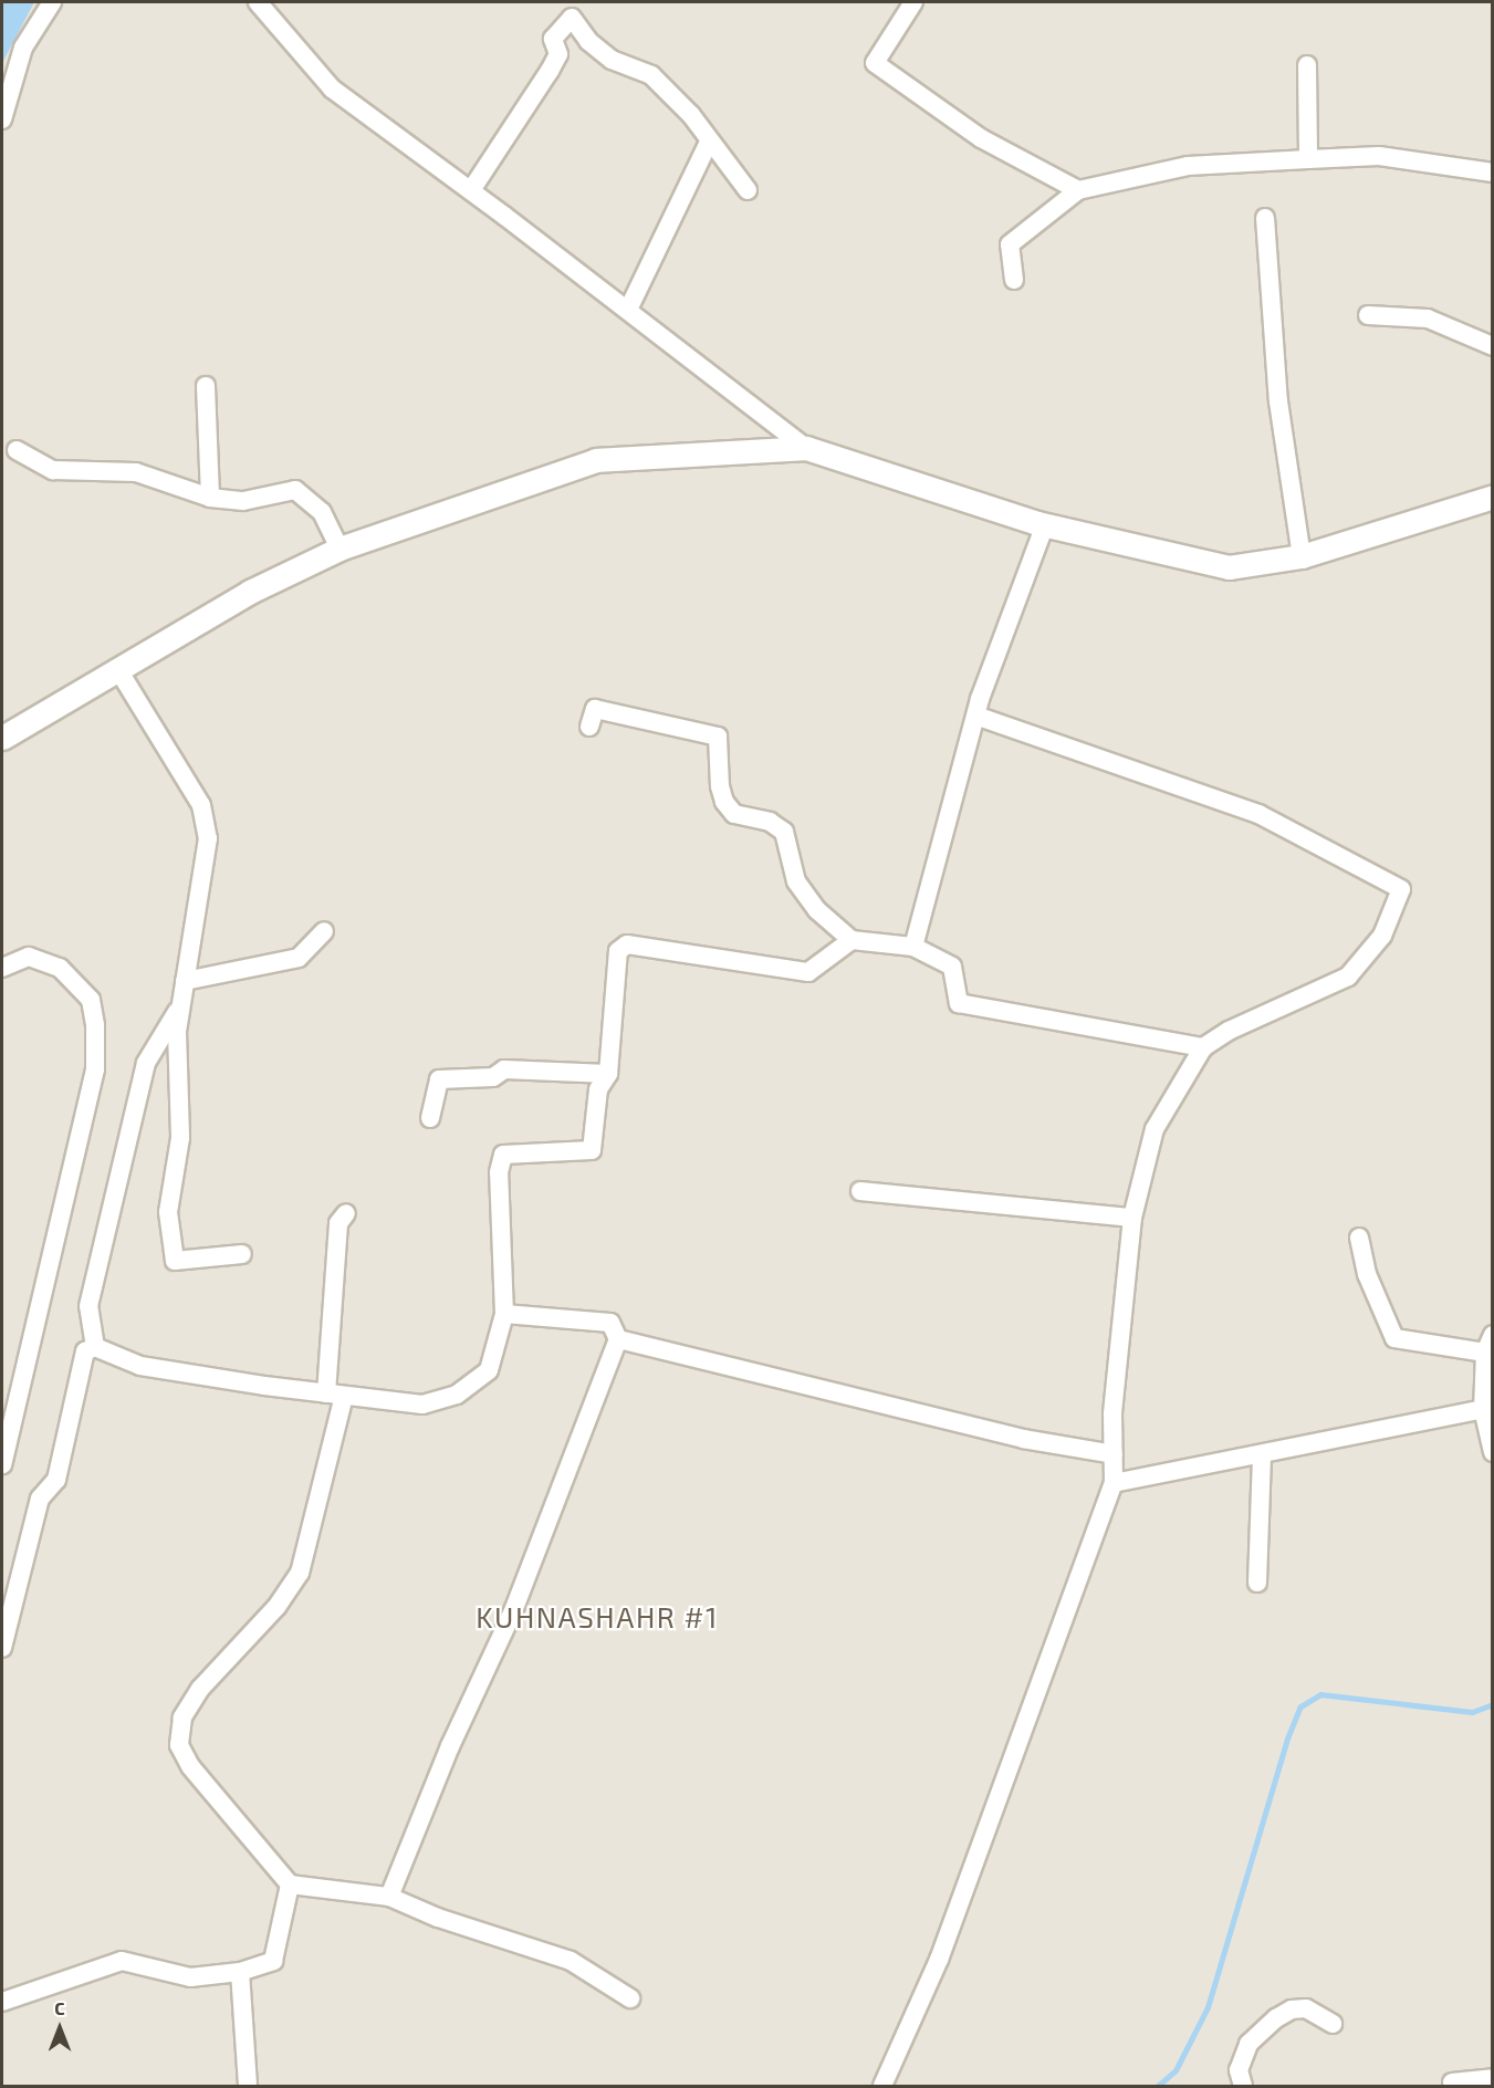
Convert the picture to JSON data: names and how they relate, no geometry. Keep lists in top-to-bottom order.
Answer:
{
  "districts": ["KUHNASHAHR #1"],
  "north": "top"
}
